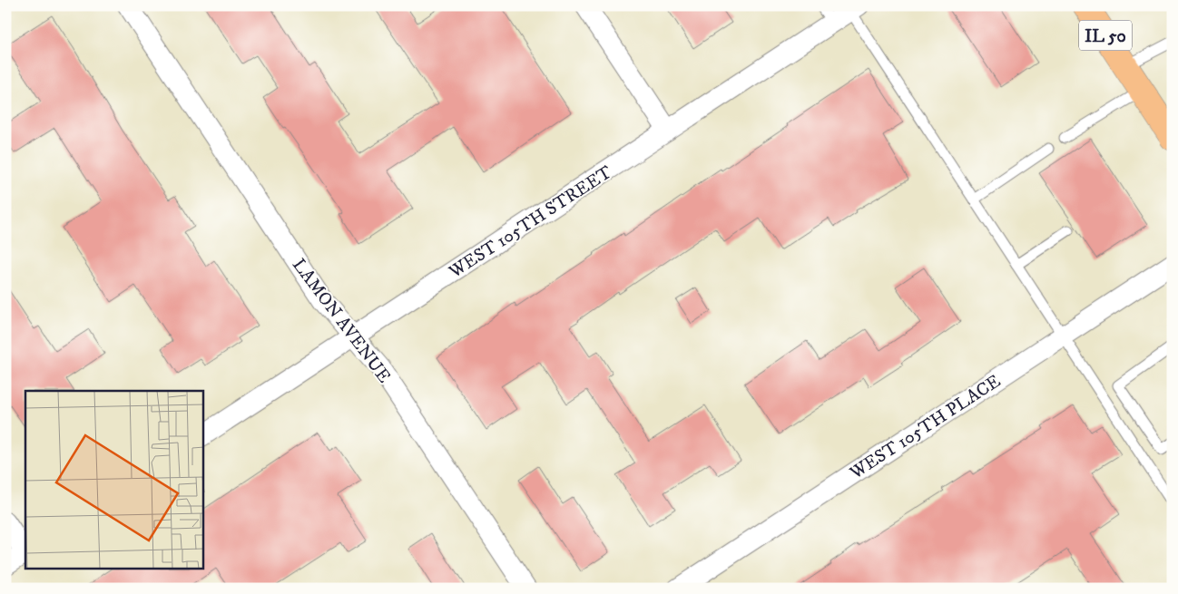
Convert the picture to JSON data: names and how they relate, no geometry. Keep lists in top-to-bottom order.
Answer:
{
  "streets": {
    "main road": ["IL 50"],
    "street": ["WEST 105TH STREET", "LAMON AVENUE", "WEST 105TH PLACE"]
  },
  "crossings": [
    ["WEST 105TH STREET", "LAMON AVENUE"]
  ]
}
